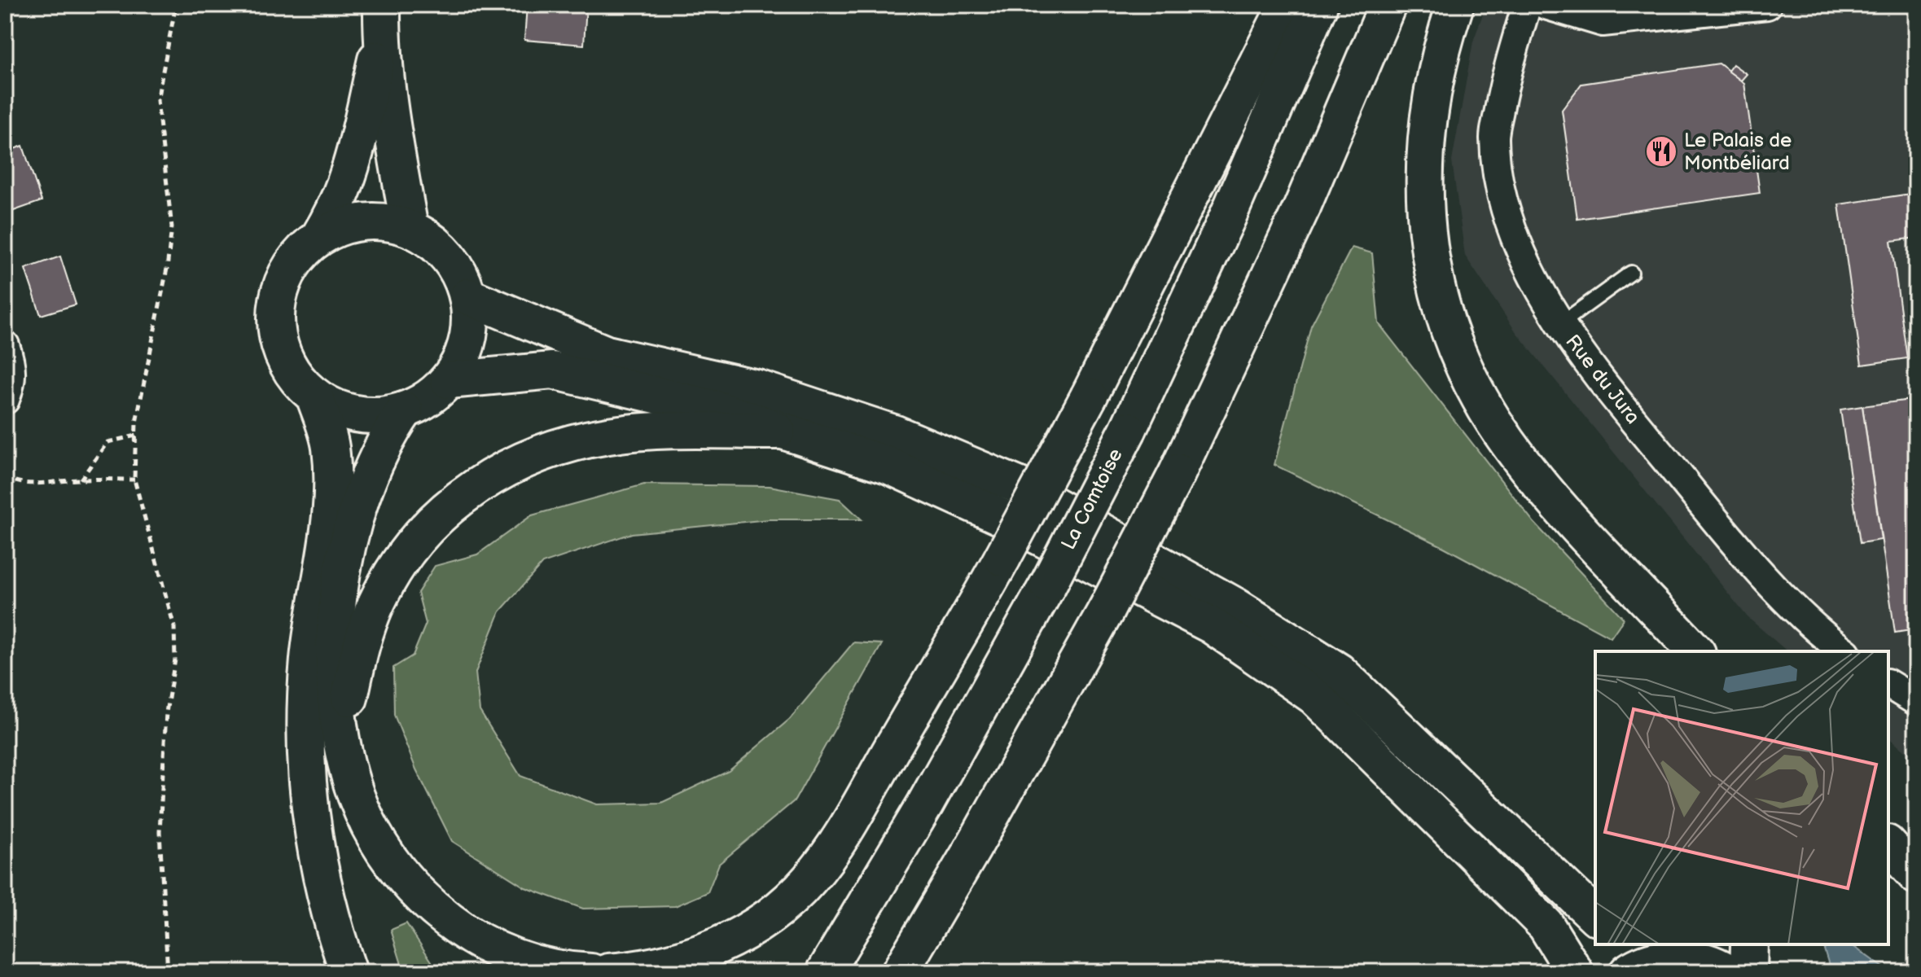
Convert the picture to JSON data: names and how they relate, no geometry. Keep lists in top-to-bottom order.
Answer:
{
  "streets": {
    "main road": ["La Comtoise"],
    "street": ["Rue du Jura"]
  },
  "places": {
    "restaurant": ["Le Palais de Montbéliard"]
  }
}
